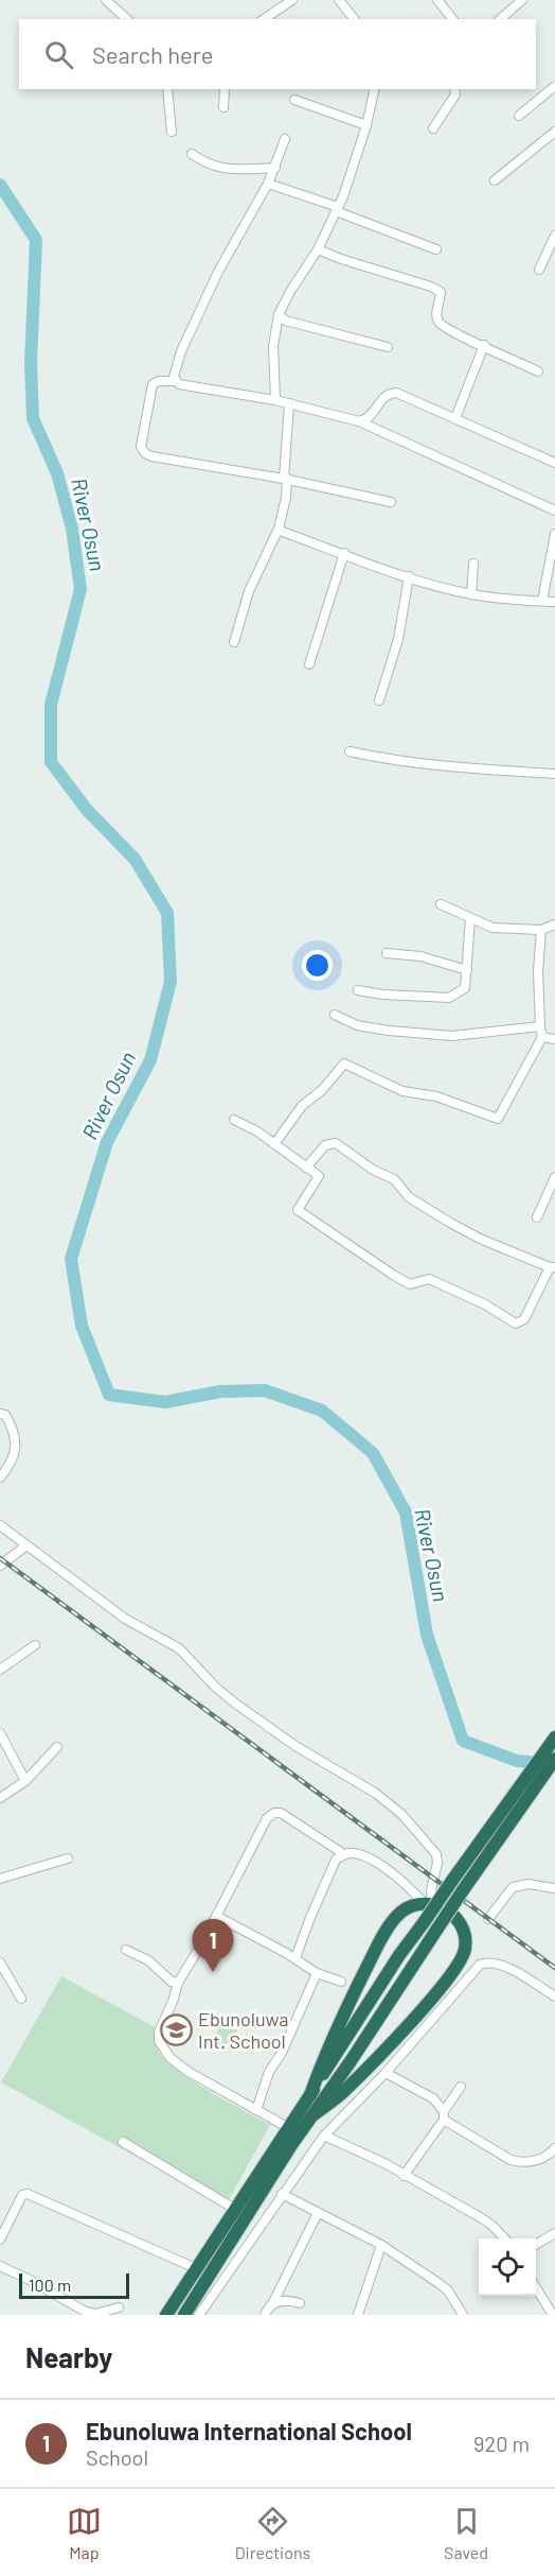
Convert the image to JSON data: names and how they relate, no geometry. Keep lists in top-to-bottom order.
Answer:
{
  "water": ["River Osun"],
  "places": {
    "school or university": ["Ebunoluwa Int. School"]
  },
  "scale_bar": "100 m",
  "page": {
    "search": "Search here",
    "pins": "1",
    "scale": "100 m",
    "heading": "Nearby",
    "list": [
      {
        "mark": "1",
        "name": "Ebunoluwa International School",
        "note": "School",
        "value": "920 m"
      }
    ],
    "nav": ["Map", "Directions", "Saved"]
  }
}
